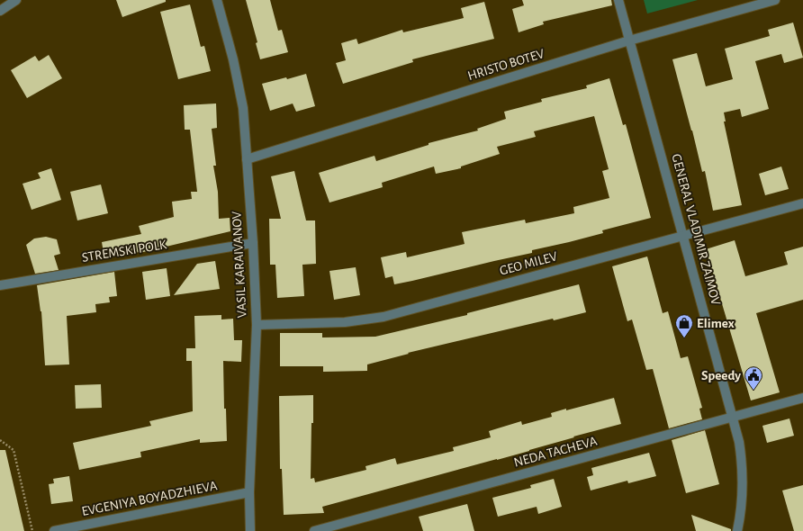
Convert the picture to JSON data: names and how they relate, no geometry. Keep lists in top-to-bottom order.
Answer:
{
  "streets": {
    "street": [
      "HRISTO BOTEV",
      "GENERAL VLADIMIR ZAIMOV",
      "STREMSKI POLK",
      "GEO MILEV",
      "VASIL KARAIVANOV",
      "NEDA TACHEVA",
      "EVGENIYA BOYADZHIEVA"
    ]
  },
  "crossings": [
    ["HRISTO BOTEV", "GENERAL VLADIMIR ZAIMOV"],
    ["HRISTO BOTEV", "VASIL KARAIVANOV"],
    ["GENERAL VLADIMIR ZAIMOV", "GEO MILEV"],
    ["GENERAL VLADIMIR ZAIMOV", "NEDA TACHEVA"],
    ["STREMSKI POLK", "VASIL KARAIVANOV"],
    ["GEO MILEV", "VASIL KARAIVANOV"],
    ["VASIL KARAIVANOV", "EVGENIYA BOYADZHIEVA"]
  ],
  "places": {
    "shop": ["Elimex"],
    "public building": ["Speedy"]
  }
}
